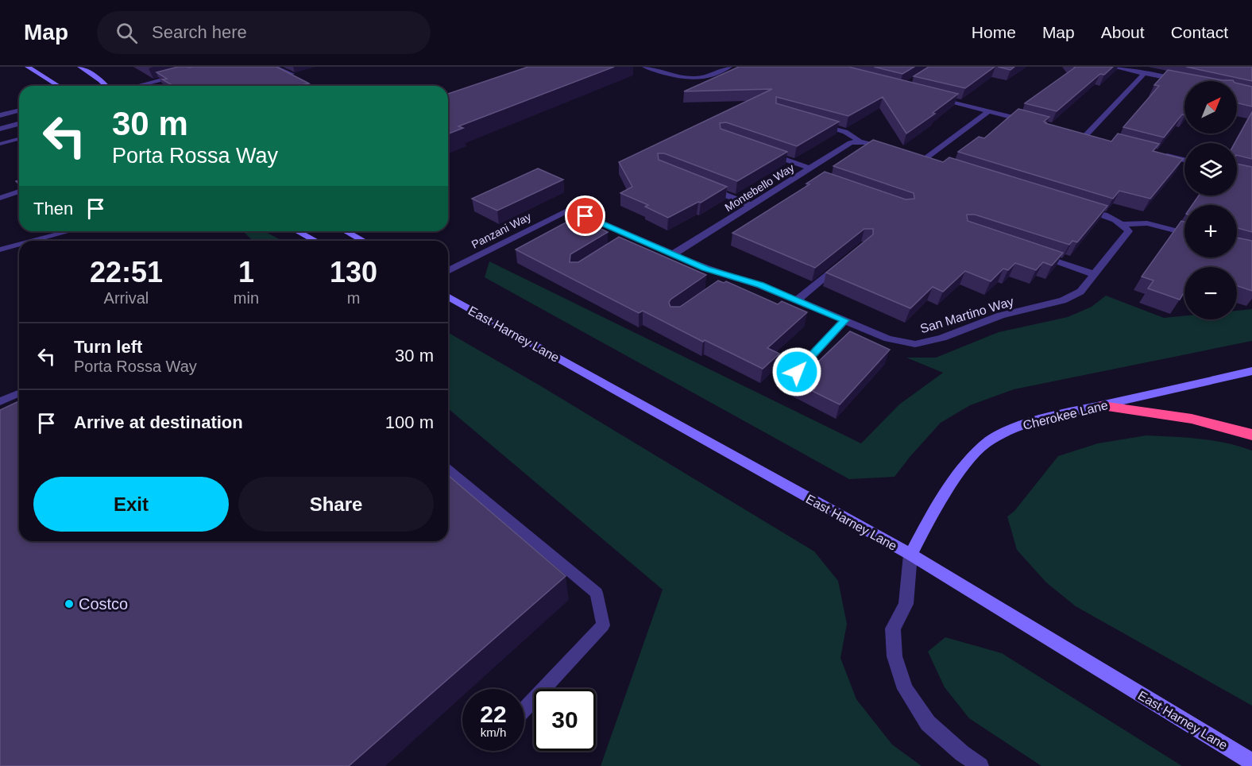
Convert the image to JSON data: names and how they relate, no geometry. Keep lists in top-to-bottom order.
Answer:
{
  "streets": {
    "main road": ["East Harney Lane", "Cherokee Lane"],
    "street": ["Montebello Way", "Panzani Way", "San Martino Way"]
  },
  "crossings": [
    ["Montebello Way", "Panzani Way"],
    ["East Harney Lane", "Cherokee Lane"]
  ],
  "places": ["Costco"],
  "north": "top right",
  "page": {
    "header": "Map",
    "search": "Search here",
    "nav": [
      "Home",
      "Map",
      "About",
      "Contact"
    ],
    "map_buttons": ["+", "−"],
    "turn": ["30 m", "Porta Rossa Way"],
    "then": "Then",
    "eta": [
      "22:51",
      "Arrival",
      "1",
      "min",
      "130",
      "m"
    ],
    "list": [
      {
        "name": "Turn left",
        "note": "Porta Rossa Way",
        "value": "30 m"
      },
      {
        "name": "Arrive at destination",
        "value": "100 m"
      }
    ],
    "buttons": ["Exit", "Share"],
    "speed": "22 km/h",
    "limit": "30"
  }
}
